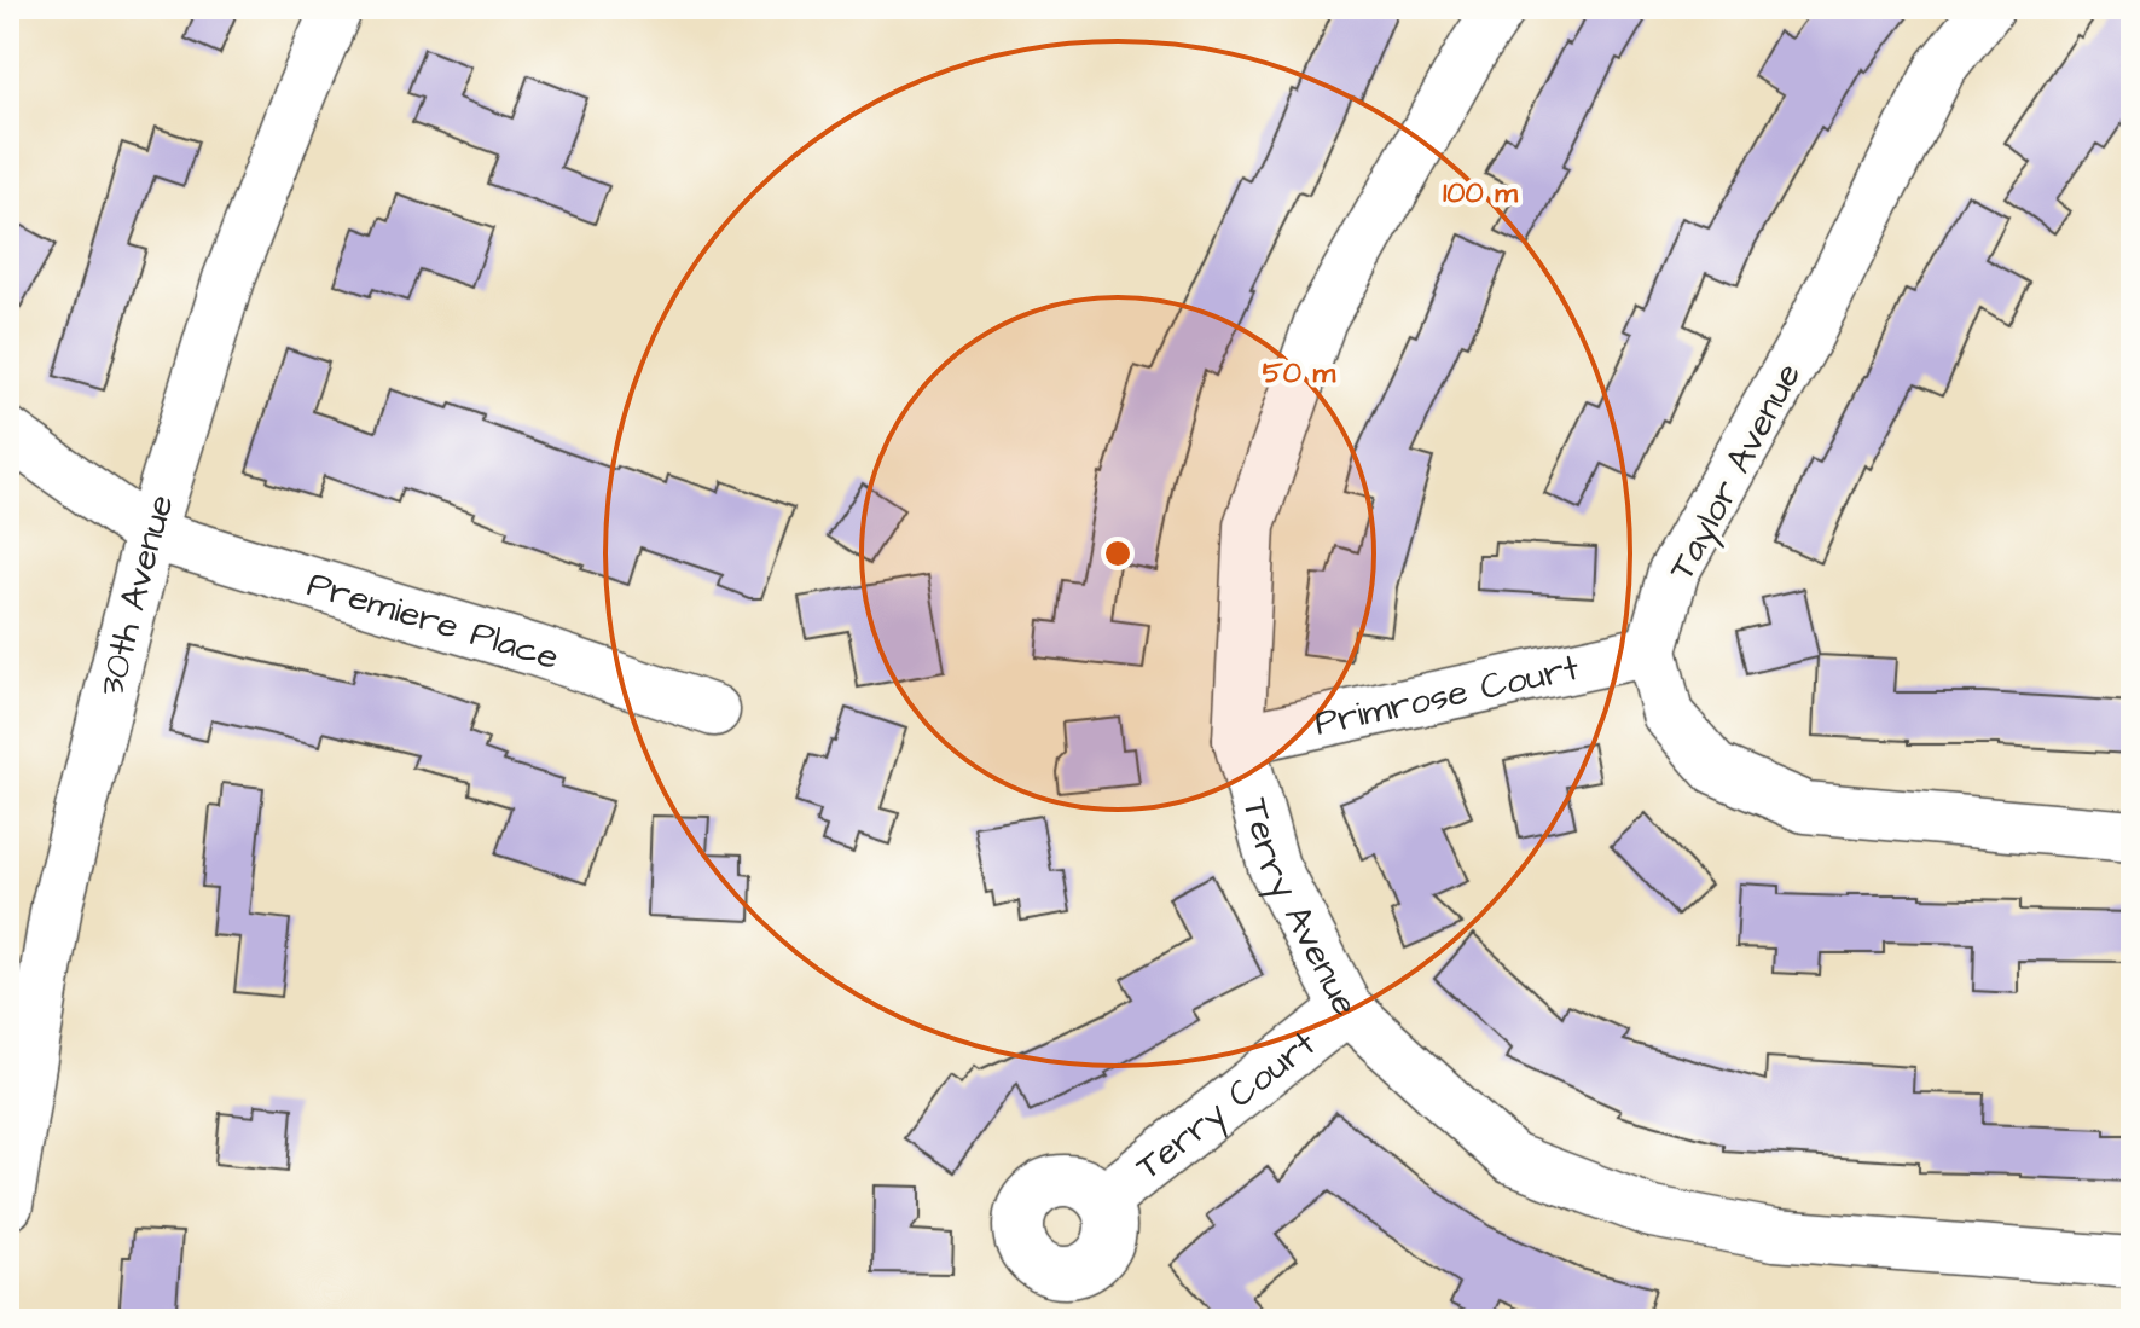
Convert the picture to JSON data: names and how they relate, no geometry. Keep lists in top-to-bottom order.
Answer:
{
  "streets": {
    "street": [
      "Taylor Avenue",
      "30th Avenue",
      "Premiere Place",
      "Primrose Court",
      "Terry Avenue",
      "Terry Court"
    ]
  },
  "crossings": [
    ["Taylor Avenue", "Primrose Court"],
    ["30th Avenue", "Premiere Place"],
    ["Primrose Court", "Terry Avenue"],
    ["Terry Avenue", "Terry Court"]
  ],
  "rings": ["100 m", "50 m"]
}
